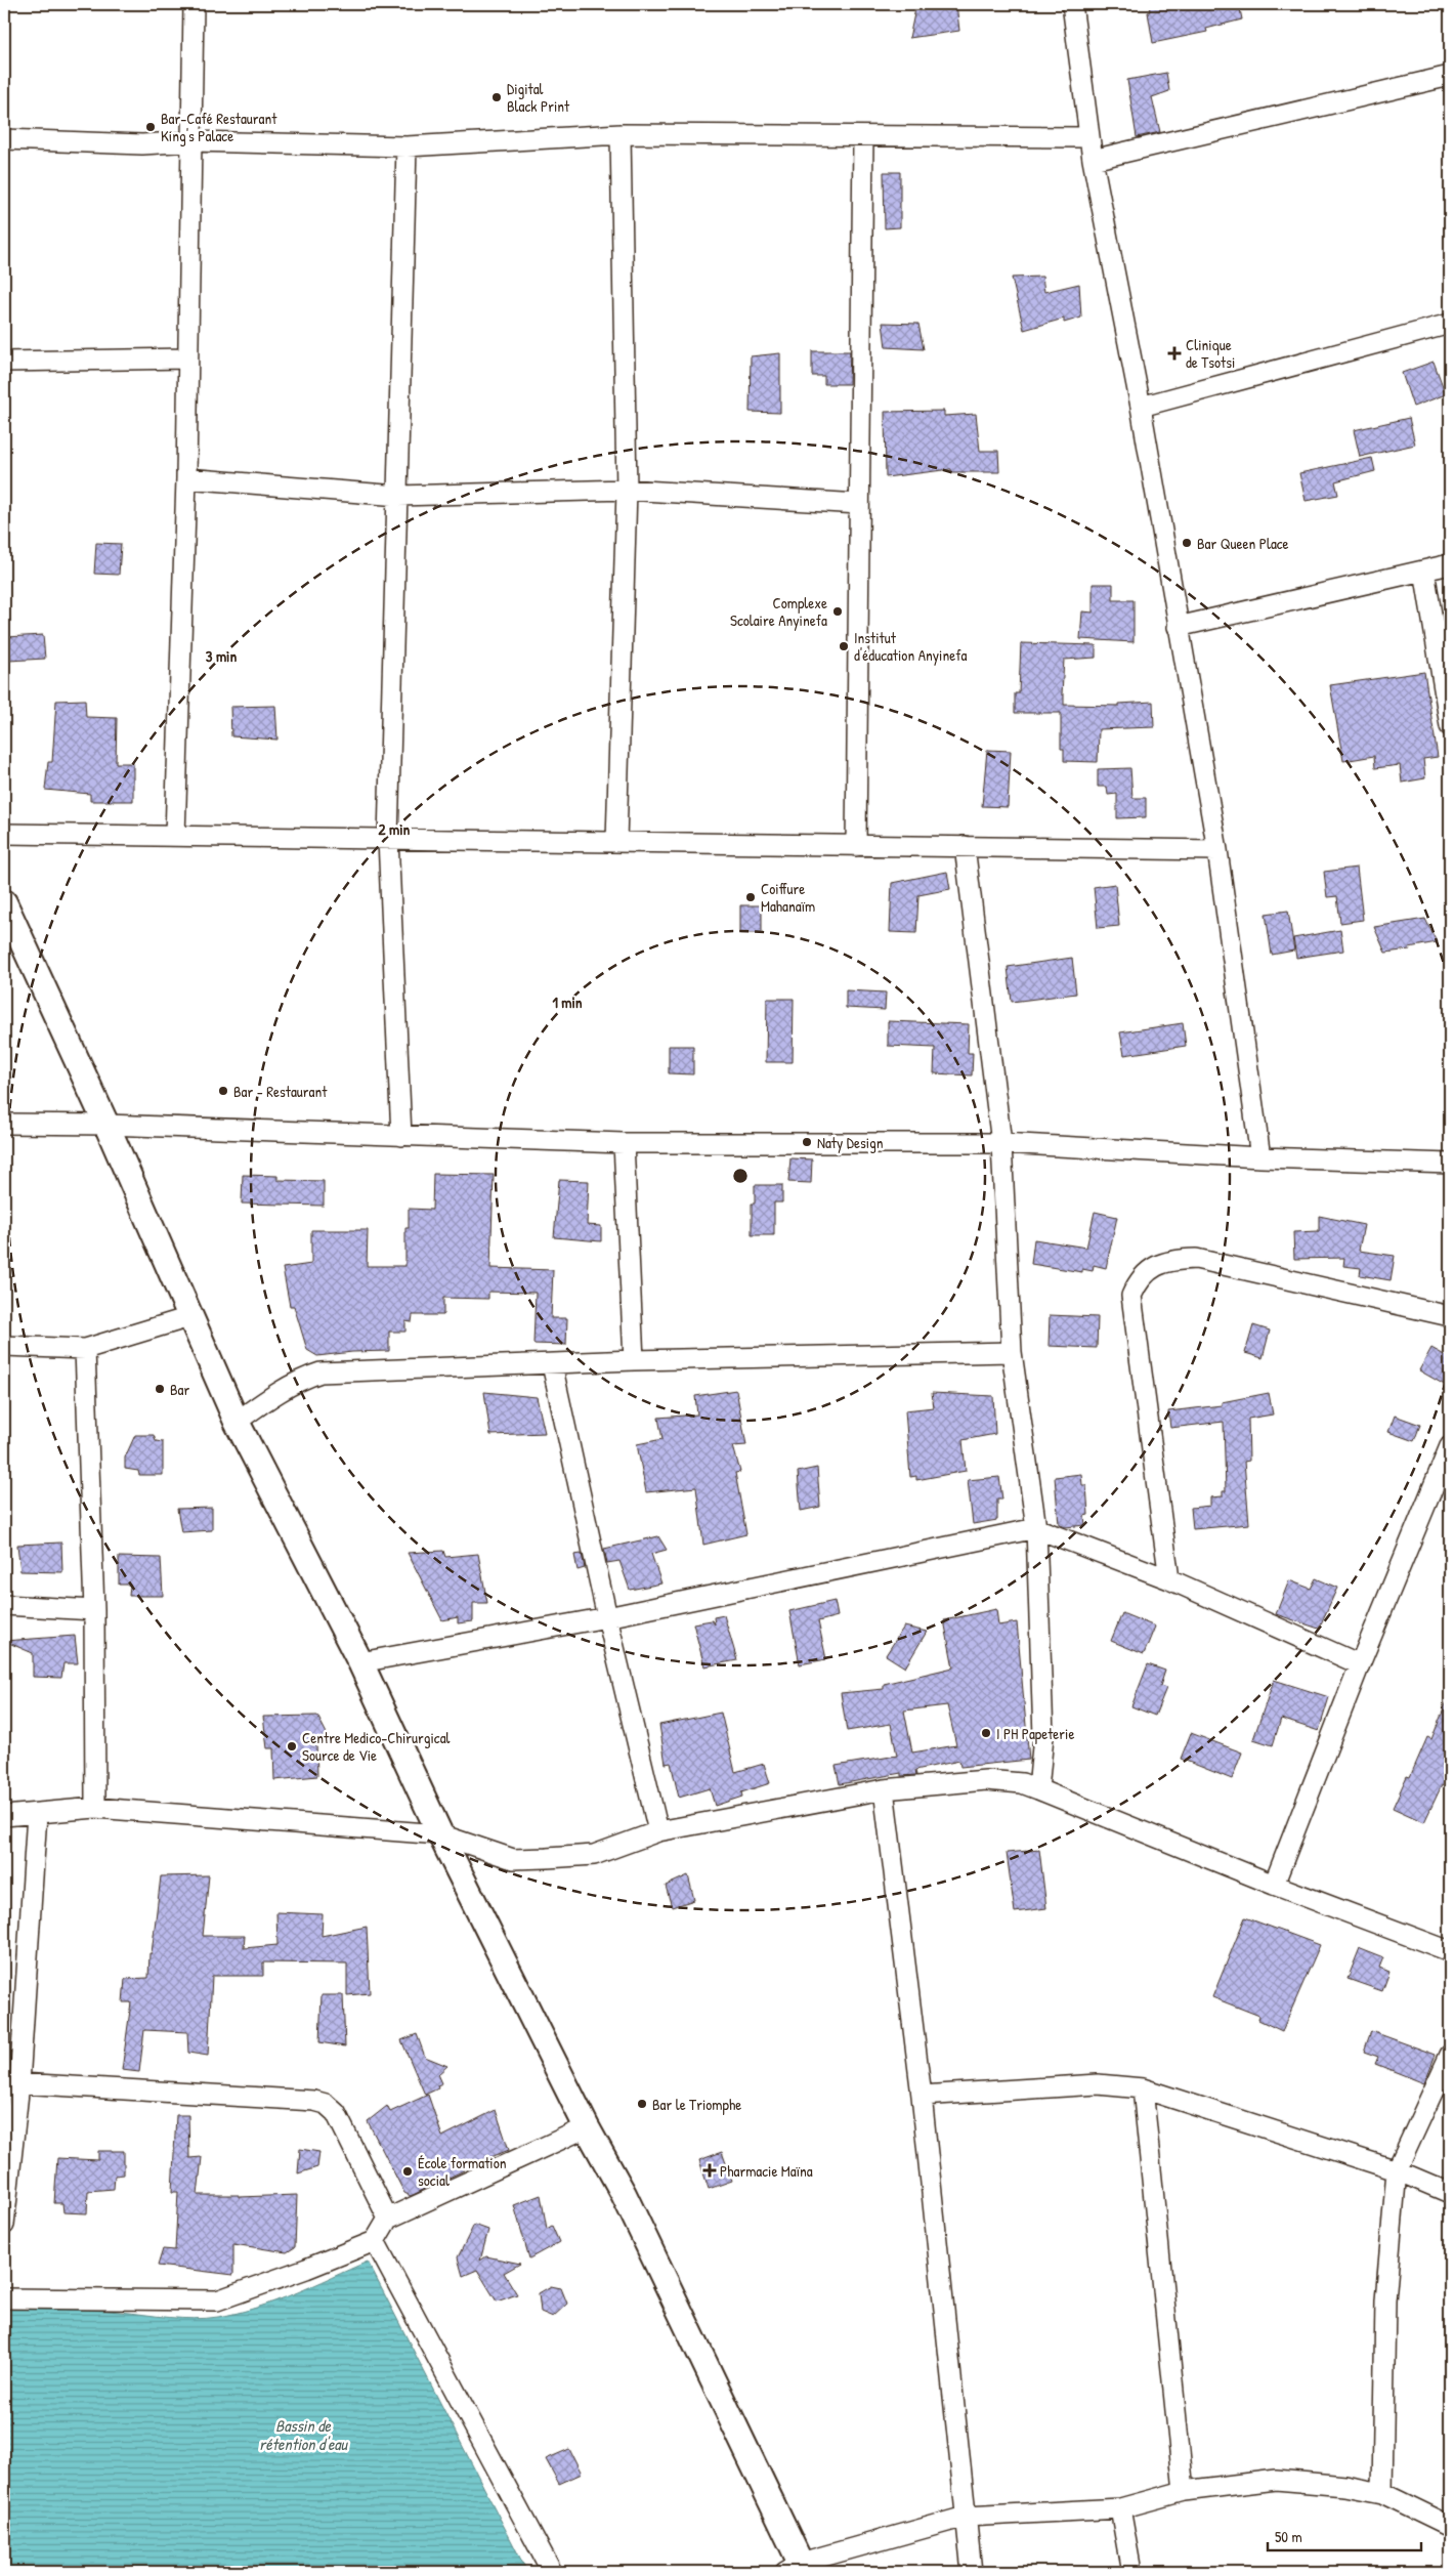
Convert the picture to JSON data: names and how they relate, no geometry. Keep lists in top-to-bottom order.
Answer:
{
  "water": ["Bassin de rétention d'eau"],
  "places": {
    "other": [
      "Digital Black Print",
      "Bar-Café Restaurant King's Palace",
      "Bar Queen Place",
      "Complexe Scolaire Anyinefa",
      "Institut d'éducation Anyinefa",
      "Coiffure Mahanaïm",
      "Bar - Restaurant",
      "Naty Design",
      "Bar",
      "I PH Papeterie",
      "Centre Medico-Chirurgical Source de Vie",
      "Bar le Triomphe",
      "École formation social"
    ],
    "health": ["Clinique de Tsotsi", "Pharmacie Maïna"]
  },
  "scale_bar": "50 m",
  "rings": ["3 min", "2 min", "1 min"]
}
